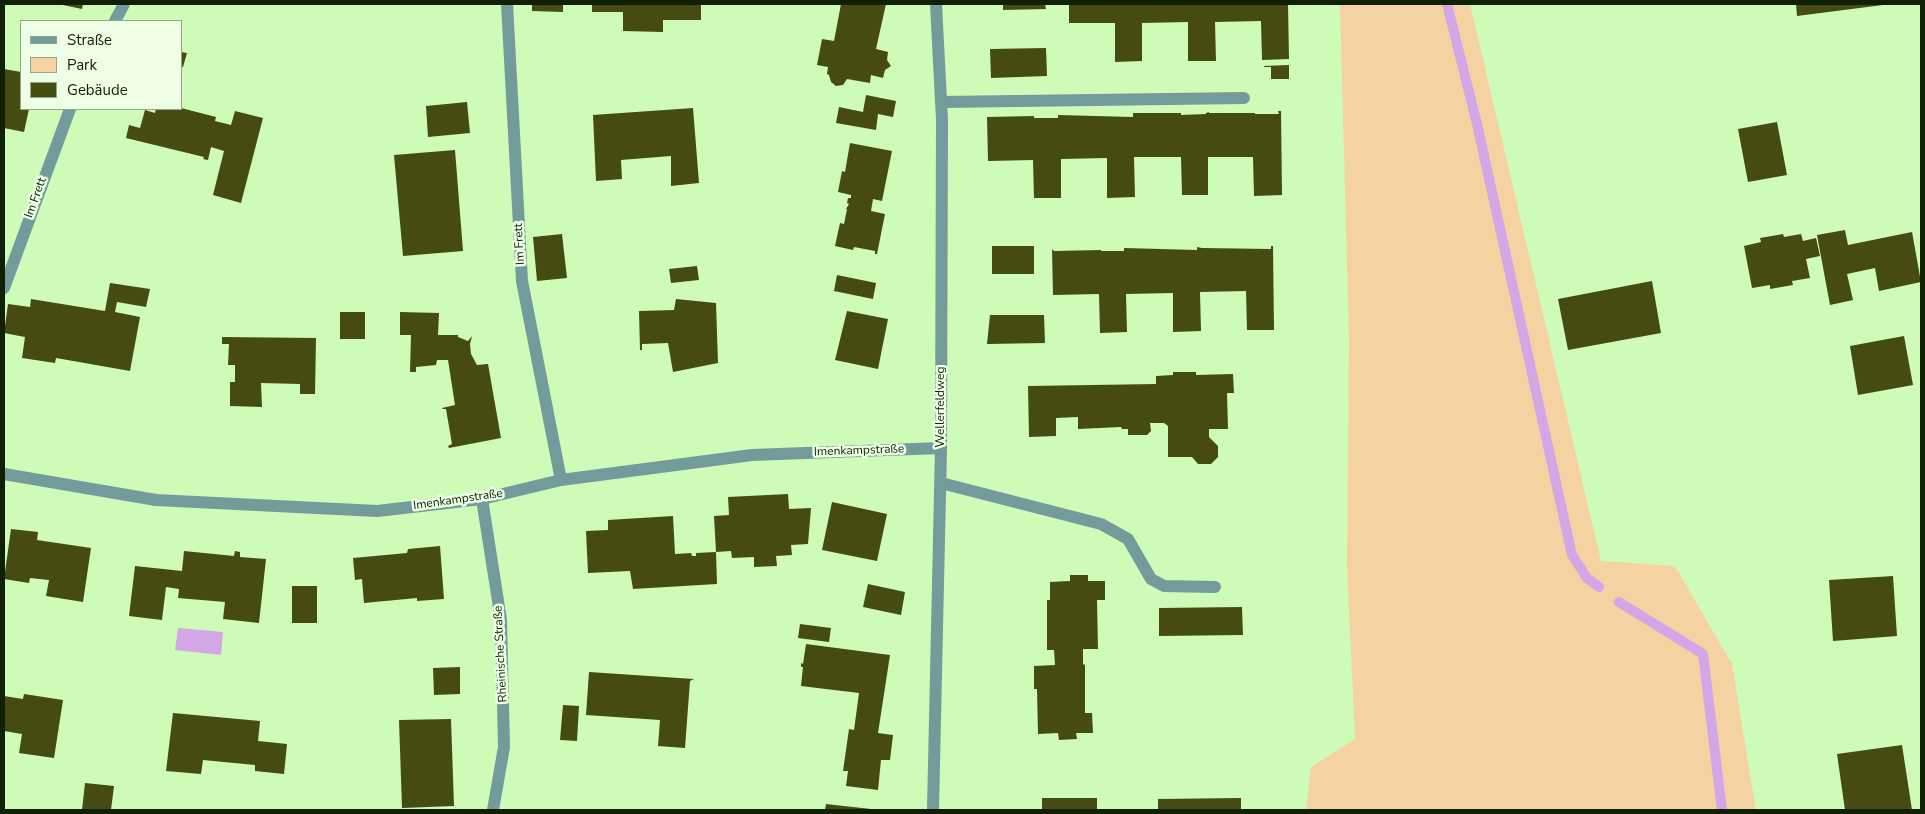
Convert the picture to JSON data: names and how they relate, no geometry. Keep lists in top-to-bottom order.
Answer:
{
  "streets": {
    "street": [
      "Im Frett",
      "Wellerfeldweg",
      "Imenkampstraße",
      "Rheinische Straße"
    ]
  },
  "crossings": [
    ["Im Frett", "Imenkampstraße"],
    ["Wellerfeldweg", "Imenkampstraße"],
    ["Imenkampstraße", "Rheinische Straße"]
  ],
  "legend": ["Straße", "Park", "Gebäude"]
}
